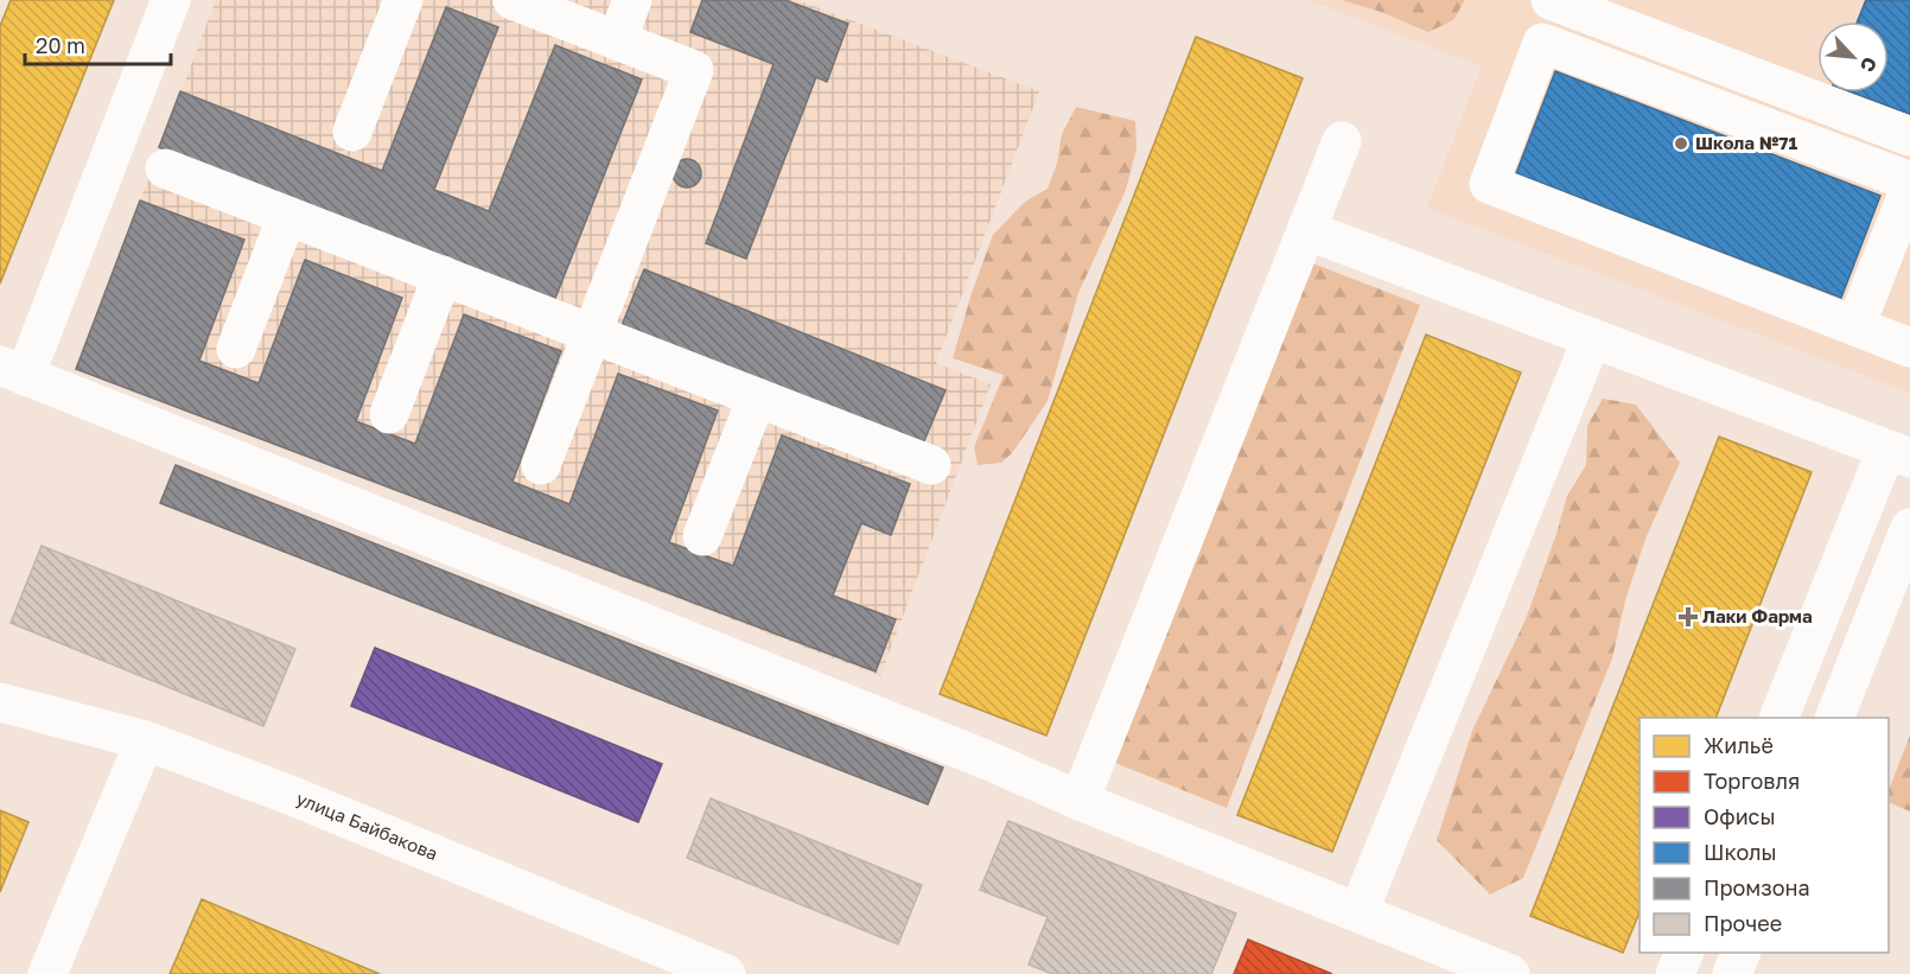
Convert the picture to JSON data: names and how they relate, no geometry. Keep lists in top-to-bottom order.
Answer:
{
  "streets": {
    "street": ["улица Байбакова"]
  },
  "places": {
    "other": ["Школа №71"],
    "health": ["Лаки Фарма"]
  },
  "legend": [
    "Жильё",
    "Торговля",
    "Офисы",
    "Школы",
    "Промзона",
    "Прочее"
  ],
  "scale_bar": "20 m",
  "north": "bottom right"
}
